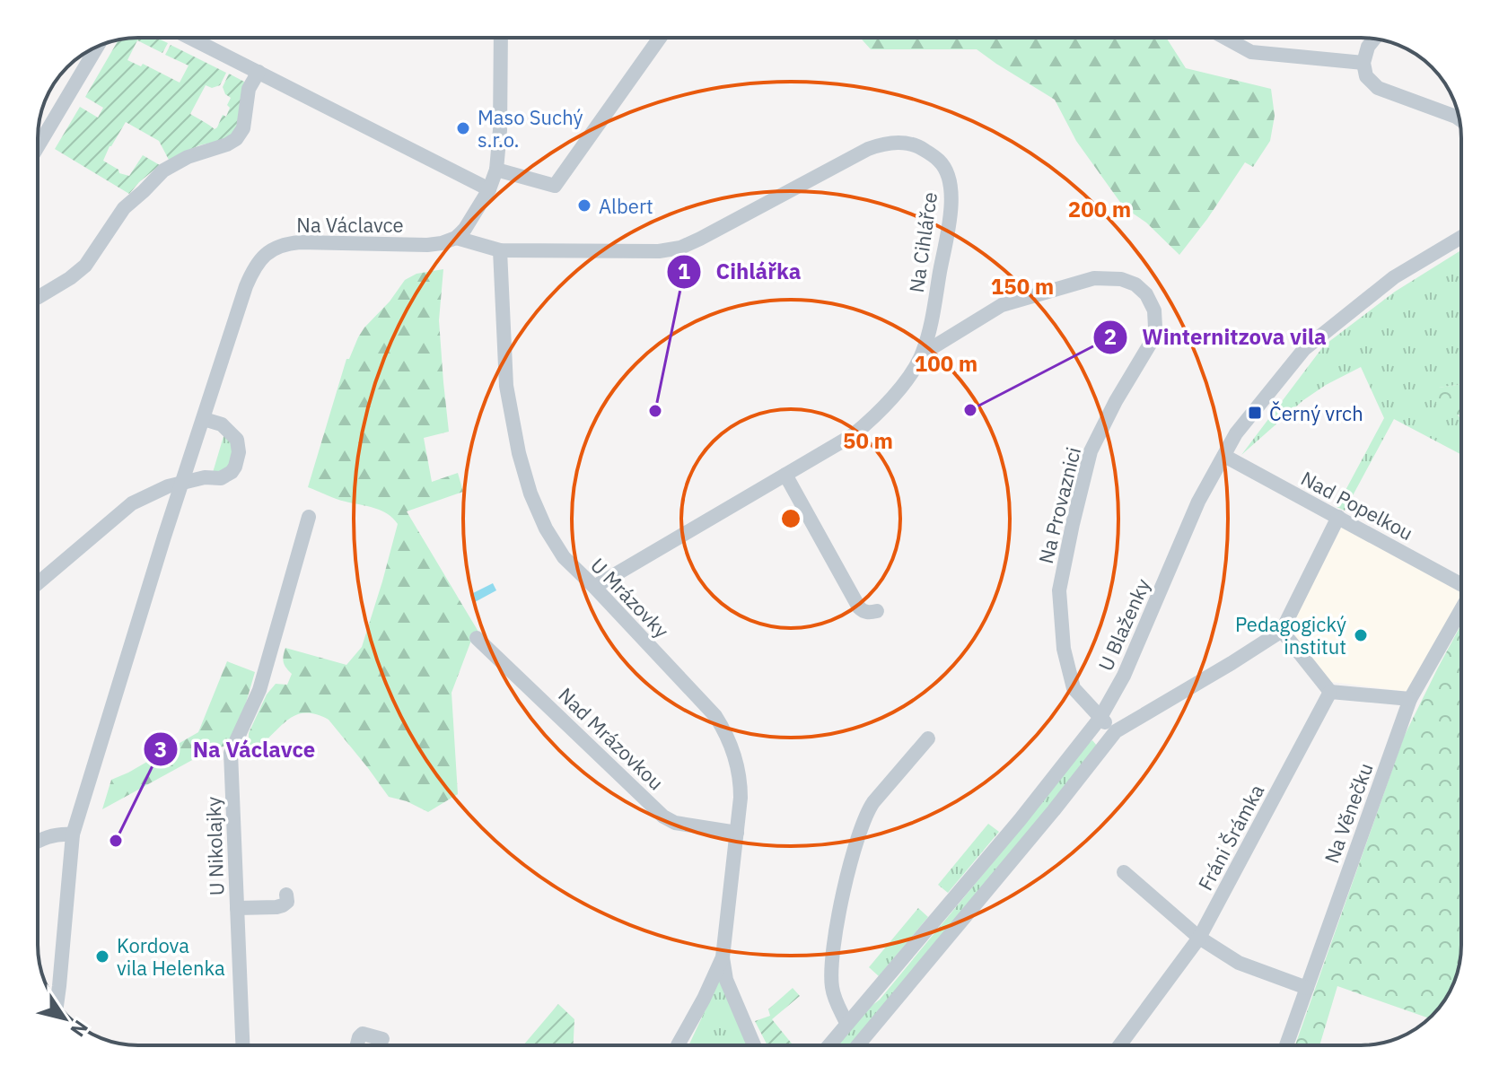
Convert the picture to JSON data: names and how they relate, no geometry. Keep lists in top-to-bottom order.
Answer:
{
  "streets": {
    "street": [
      "Na Václavce",
      "Na Cihlářce",
      "Na Provaznici",
      "Nad Popelkou",
      "U Mrázovky",
      "U Blaženky",
      "Nad Mrázovkou",
      "Na Věnečku",
      "Fráni Šrámka",
      "U Nikolajky"
    ]
  },
  "crossings": [
    ["Na Václavce", "Na Cihlářce"],
    ["Na Cihlářce", "Na Provaznici"],
    ["Na Cihlářce", "U Mrázovky"],
    ["Na Provaznici", "U Blaženky"],
    ["Nad Popelkou", "U Blaženky"],
    ["U Mrázovky", "Nad Mrázovkou"]
  ],
  "places": {
    "other": [
      "Maso Suchý s.r.o.",
      "Albert",
      "Winternitzova vila",
      "Cihlářka",
      "Pedagogický institut",
      "Na Václavce",
      "Kordova vila Helenka"
    ],
    "transit": ["Černý vrch"]
  },
  "north": "bottom right",
  "rings": [
    "200 m",
    "150 m",
    "100 m",
    "50 m"
  ]
}
